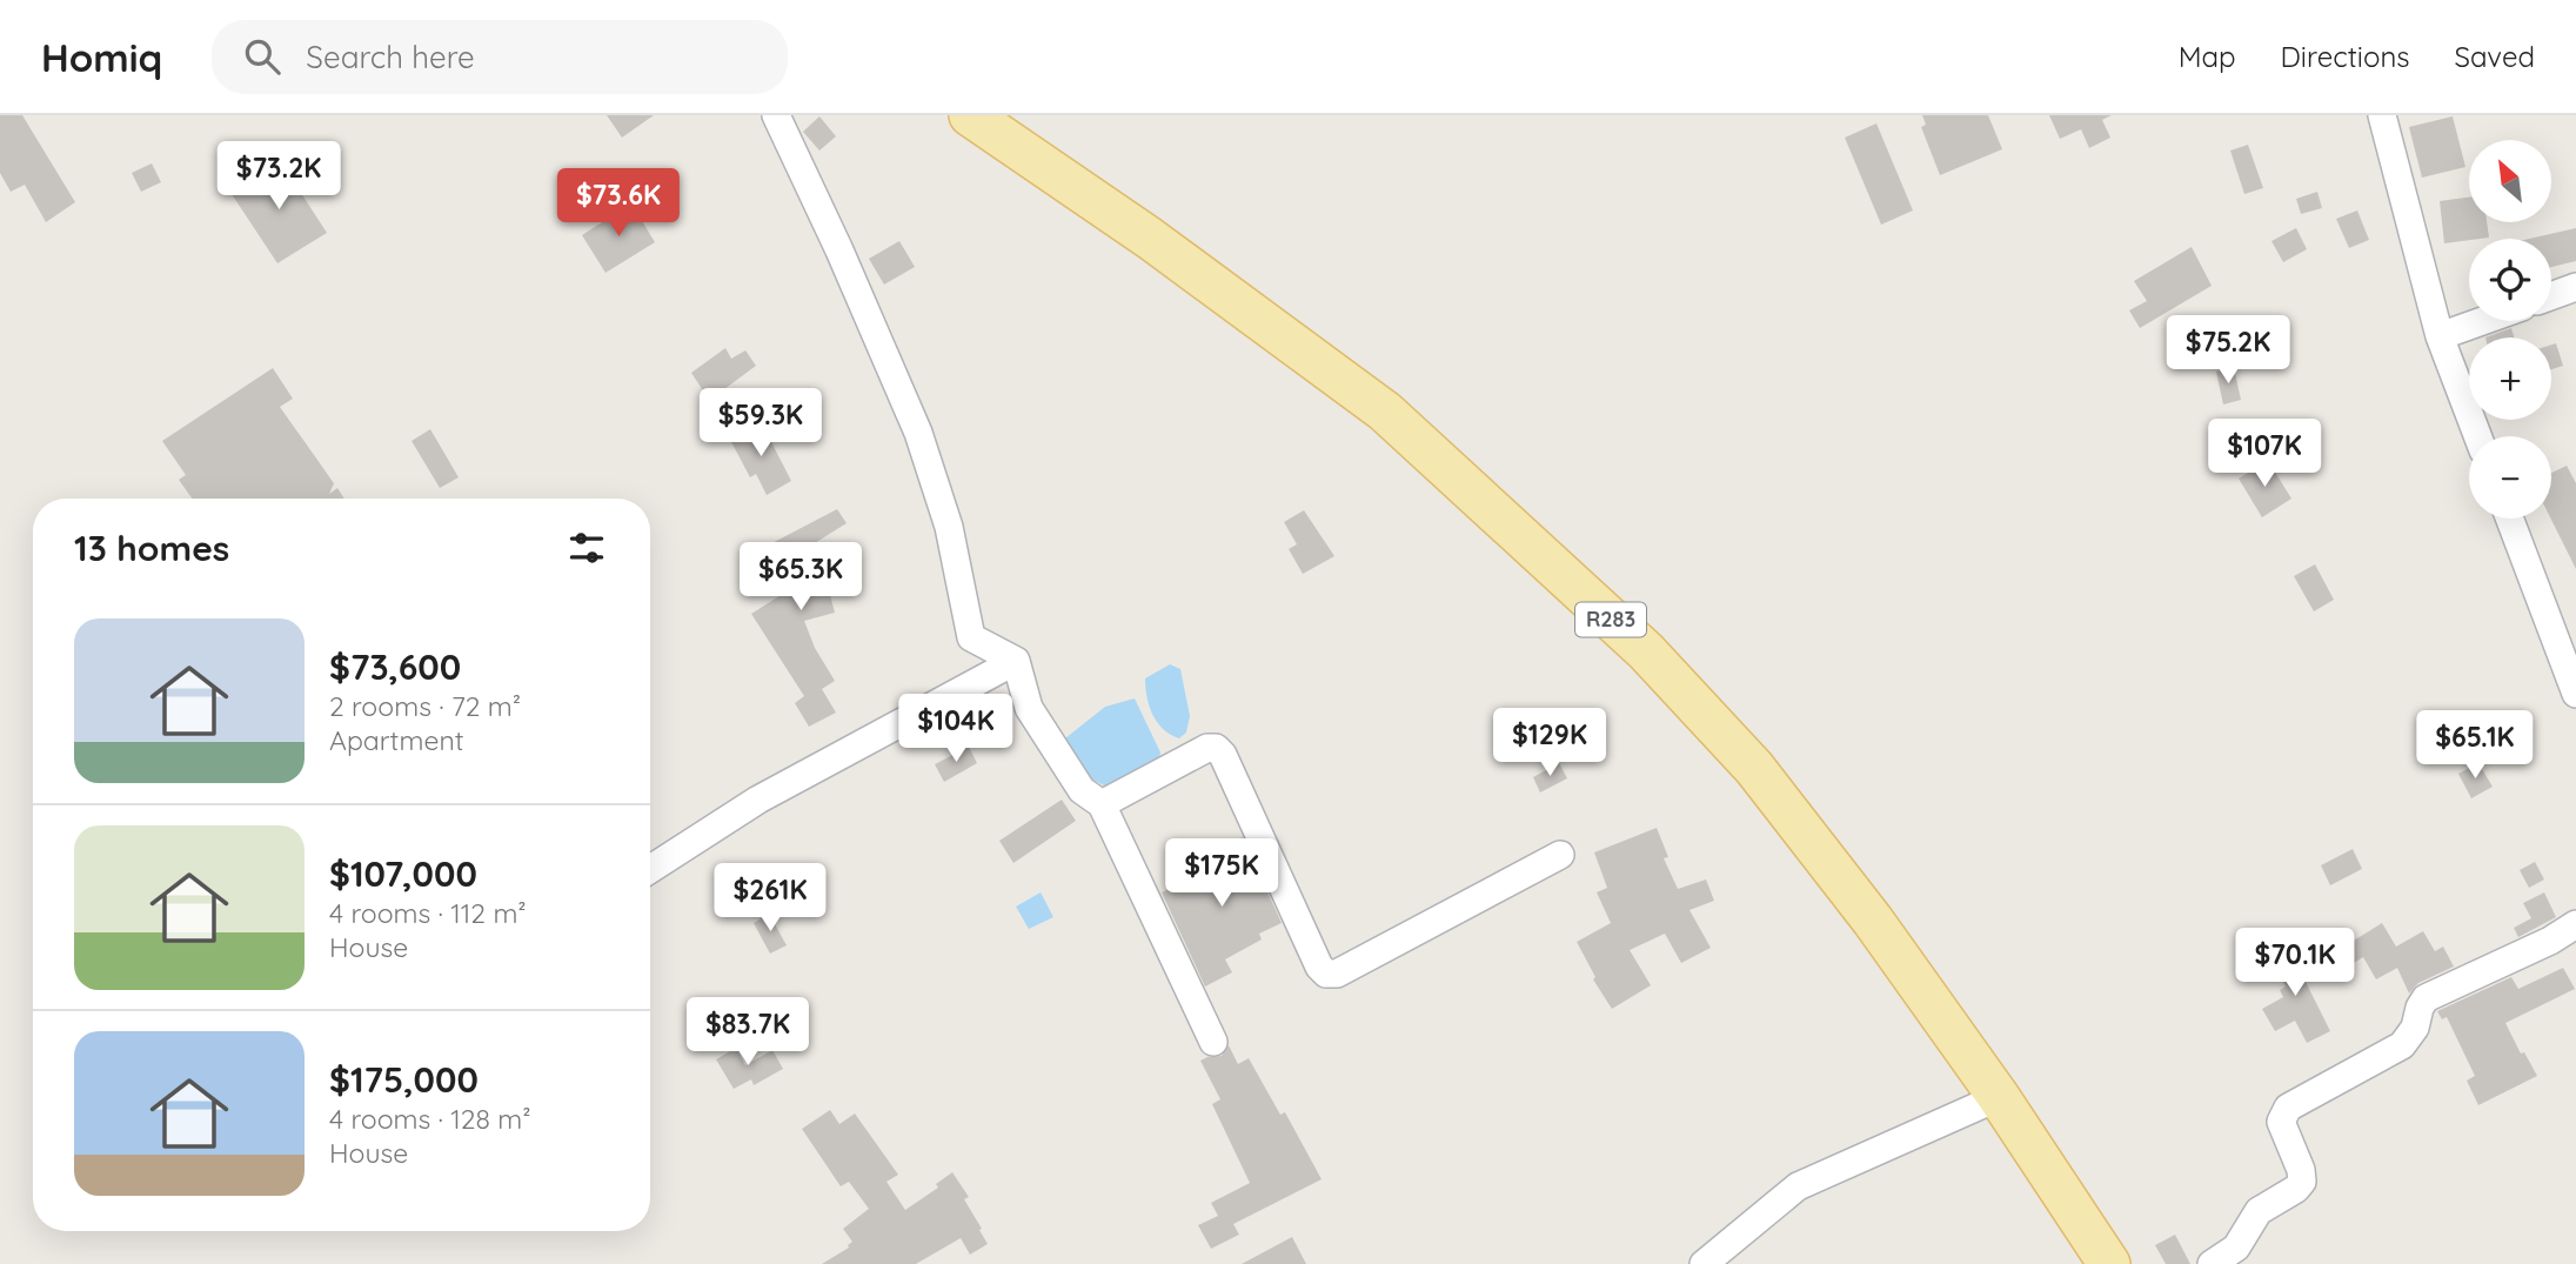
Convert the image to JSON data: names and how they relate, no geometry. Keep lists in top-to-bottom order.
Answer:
{
  "streets": {
    "main road": ["R283"]
  },
  "north": "top left",
  "page": {
    "header": "Homiq",
    "search": "Search here",
    "nav": ["Map", "Directions", "Saved"],
    "map_buttons": ["+", "−"],
    "price": [
      "$73.2K",
      "$73.6K",
      "$75.2K",
      "$59.3K",
      "$107K",
      "$65.3K",
      "$104K",
      "$129K",
      "$65.1K",
      "$175K",
      "$261K",
      "$70.1K",
      "$83.7K"
    ],
    "heading": "13 homes",
    "list": [
      {
        "name": "$73,600",
        "note": "2 rooms · 72 m² · Apartment"
      },
      {
        "name": "$107,000",
        "note": "4 rooms · 112 m² · House"
      },
      {
        "name": "$175,000",
        "note": "4 rooms · 128 m² · House"
      }
    ]
  }
}
